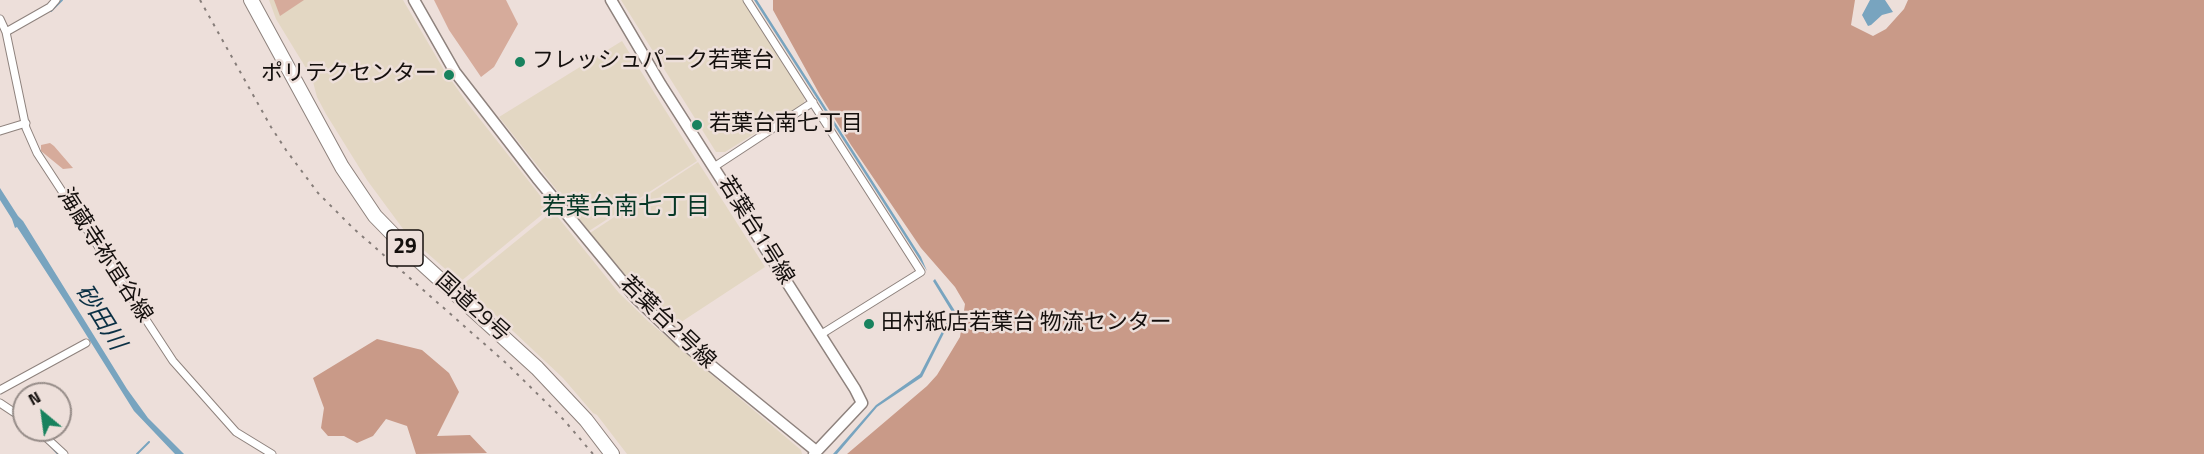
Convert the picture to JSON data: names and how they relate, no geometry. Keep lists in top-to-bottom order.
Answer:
{
  "streets": {
    "highway": ["29", "国道29号"],
    "street": ["若葉台1号線", "海蔵寺祢宜谷線", "若葉台2号線"]
  },
  "crossings": [
    ["若葉台1号線", "若葉台2号線"]
  ],
  "districts": ["若葉台南七丁目"],
  "water": ["砂田川"],
  "places": [
    "フレッシュパーク若葉台",
    "ポリテクセンター",
    "若葉台南七丁目",
    "田村紙店若葉台 物流センター"
  ],
  "north": "top left"
}
